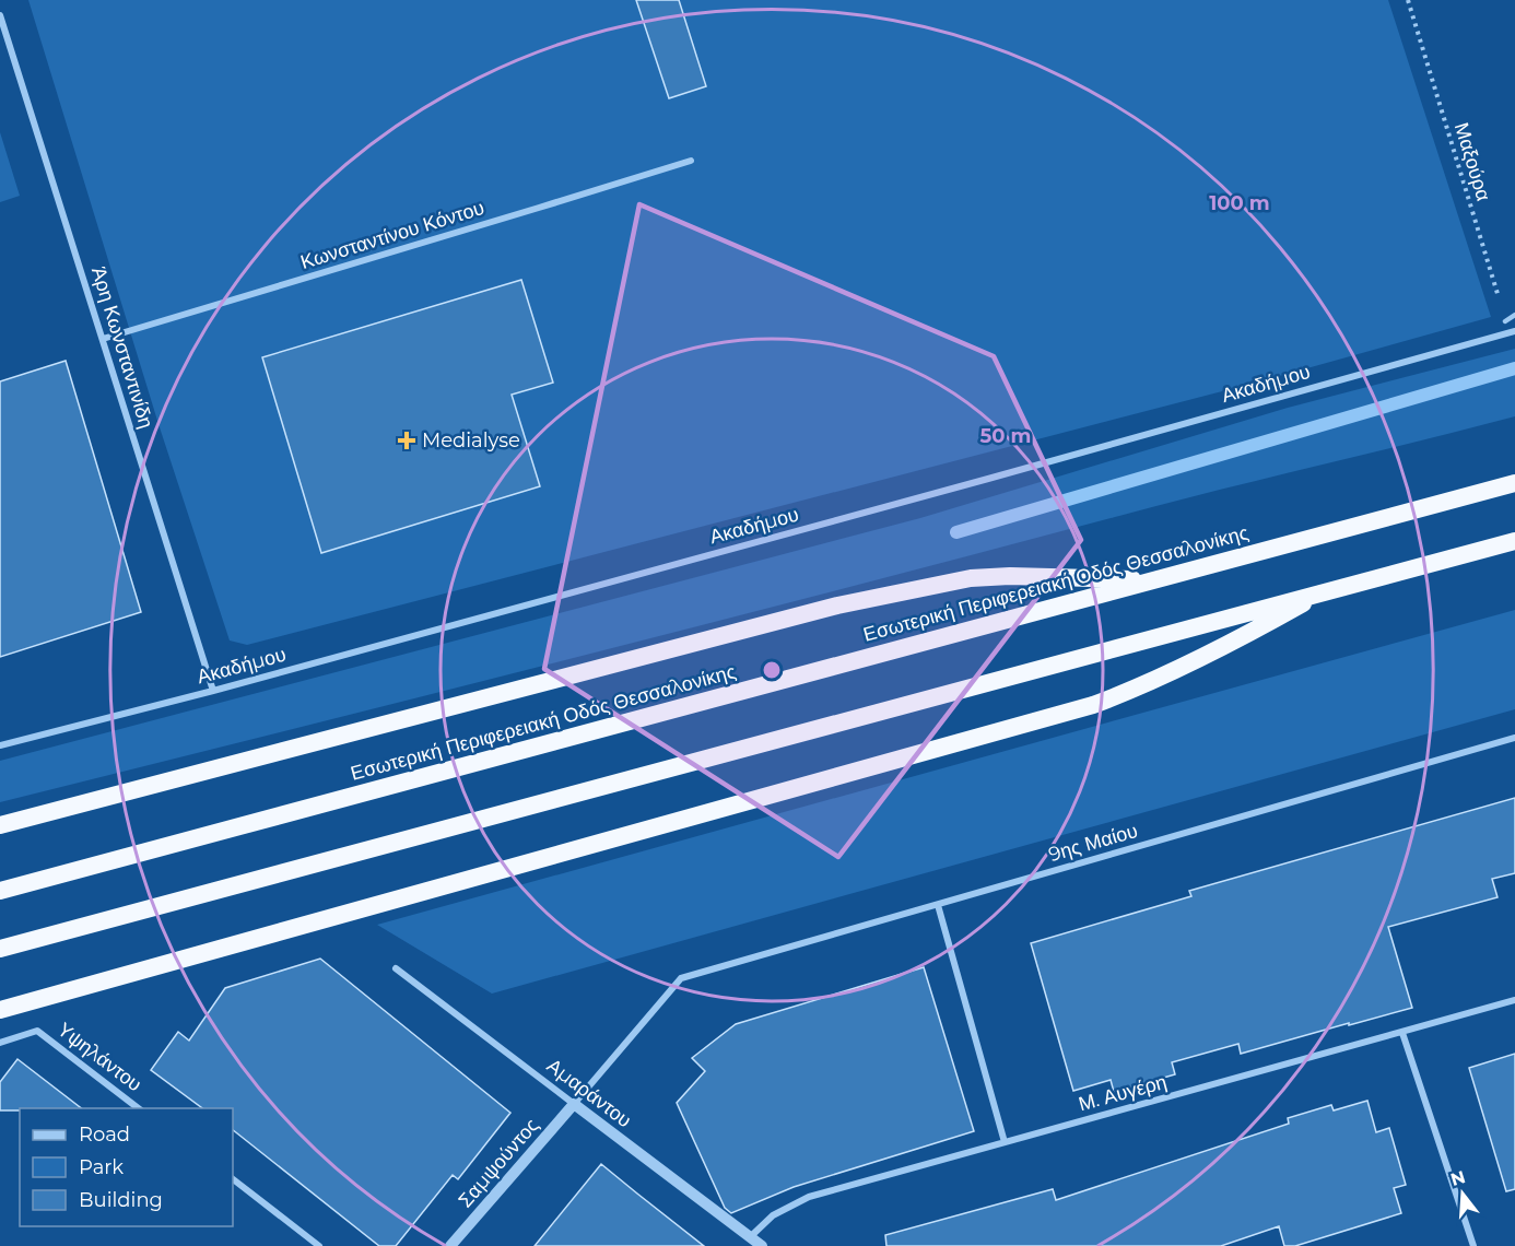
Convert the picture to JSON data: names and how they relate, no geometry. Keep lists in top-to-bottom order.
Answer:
{
  "streets": {
    "highway": ["Εσωτερική Περιφερειακή Οδός Θεσσαλονίκης"],
    "street": [
      "Κωνσταντίνου Κόντου",
      "Άρη Κωνσταντινίδη",
      "Ακαδήμου",
      "9ης Μαίου",
      "Υψηλάντου",
      "Αμαράντου",
      "Μ. Αυγέρη",
      "Σαμψούντος"
    ],
    "path": ["Μαξούρα"]
  },
  "crossings": [
    ["Κωνσταντίνου Κόντου", "Άρη Κωνσταντινίδη"],
    ["Άρη Κωνσταντινίδη", "Ακαδήμου"],
    ["9ης Μαίου", "Αμαράντου"],
    ["9ης Μαίου", "Σαμψούντος"],
    ["Αμαράντου", "Μ. Αυγέρη"],
    ["Αμαράντου", "Σαμψούντος"]
  ],
  "places": {
    "health": ["Medialyse"]
  },
  "legend": ["Road", "Park", "Building"],
  "north": "top",
  "rings": ["100 m", "50 m"]
}
